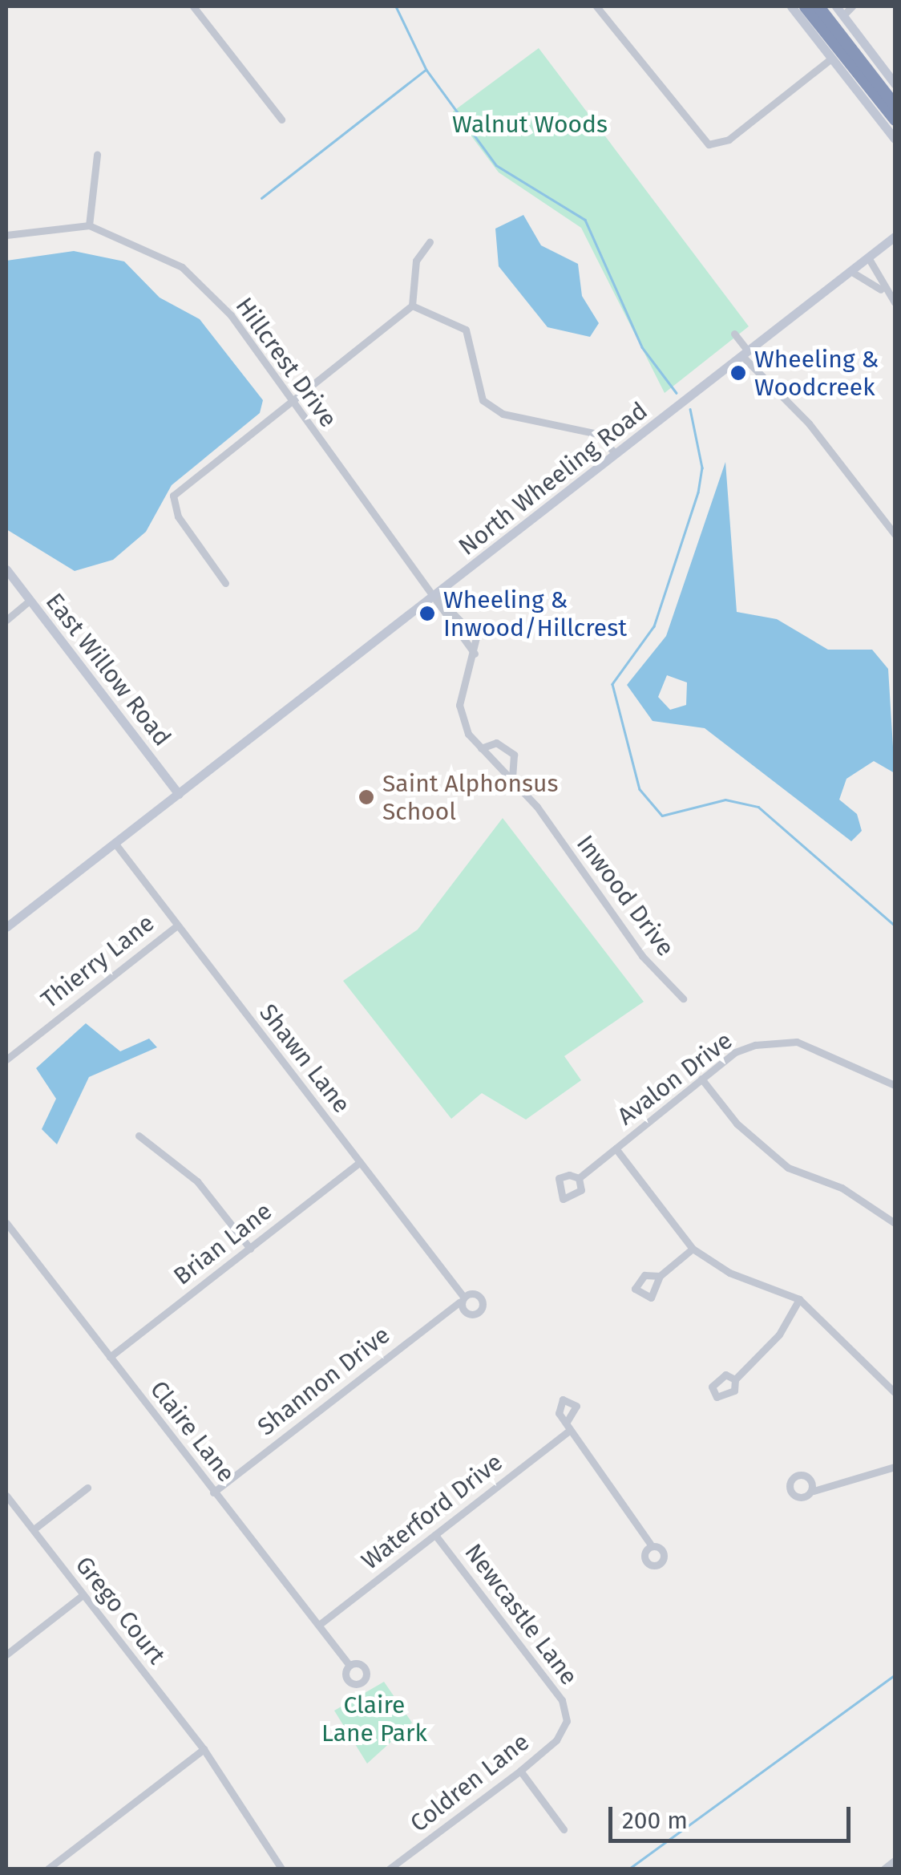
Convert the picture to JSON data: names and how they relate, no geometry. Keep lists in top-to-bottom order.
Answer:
{
  "streets": {
    "main road": ["North Wheeling Road", "East Willow Road"],
    "street": [
      "Hillcrest Drive",
      "Inwood Drive",
      "Thierry Lane",
      "Shawn Lane",
      "Avalon Drive",
      "Brian Lane",
      "Shannon Drive",
      "Claire Lane",
      "Waterford Drive",
      "Grego Court",
      "Newcastle Lane",
      "Coldren Lane"
    ]
  },
  "crossings": [
    ["Hillcrest Drive", "North Wheeling Road"],
    ["Hillcrest Drive", "Inwood Drive"],
    ["North Wheeling Road", "East Willow Road"],
    ["North Wheeling Road", "Inwood Drive"],
    ["North Wheeling Road", "Shawn Lane"],
    ["Thierry Lane", "Shawn Lane"],
    ["Shawn Lane", "Brian Lane"],
    ["Shawn Lane", "Shannon Drive"],
    ["Brian Lane", "Claire Lane"],
    ["Shannon Drive", "Claire Lane"],
    ["Claire Lane", "Waterford Drive"],
    ["Waterford Drive", "Newcastle Lane"],
    ["Newcastle Lane", "Coldren Lane"]
  ],
  "parks": ["Walnut Woods", "Claire Lane Park"],
  "places": ["Wheeling & Woodcreek", "Wheeling & Inwood/Hillcrest", "Saint Alphonsus School"],
  "scale_bar": "200 m"
}
